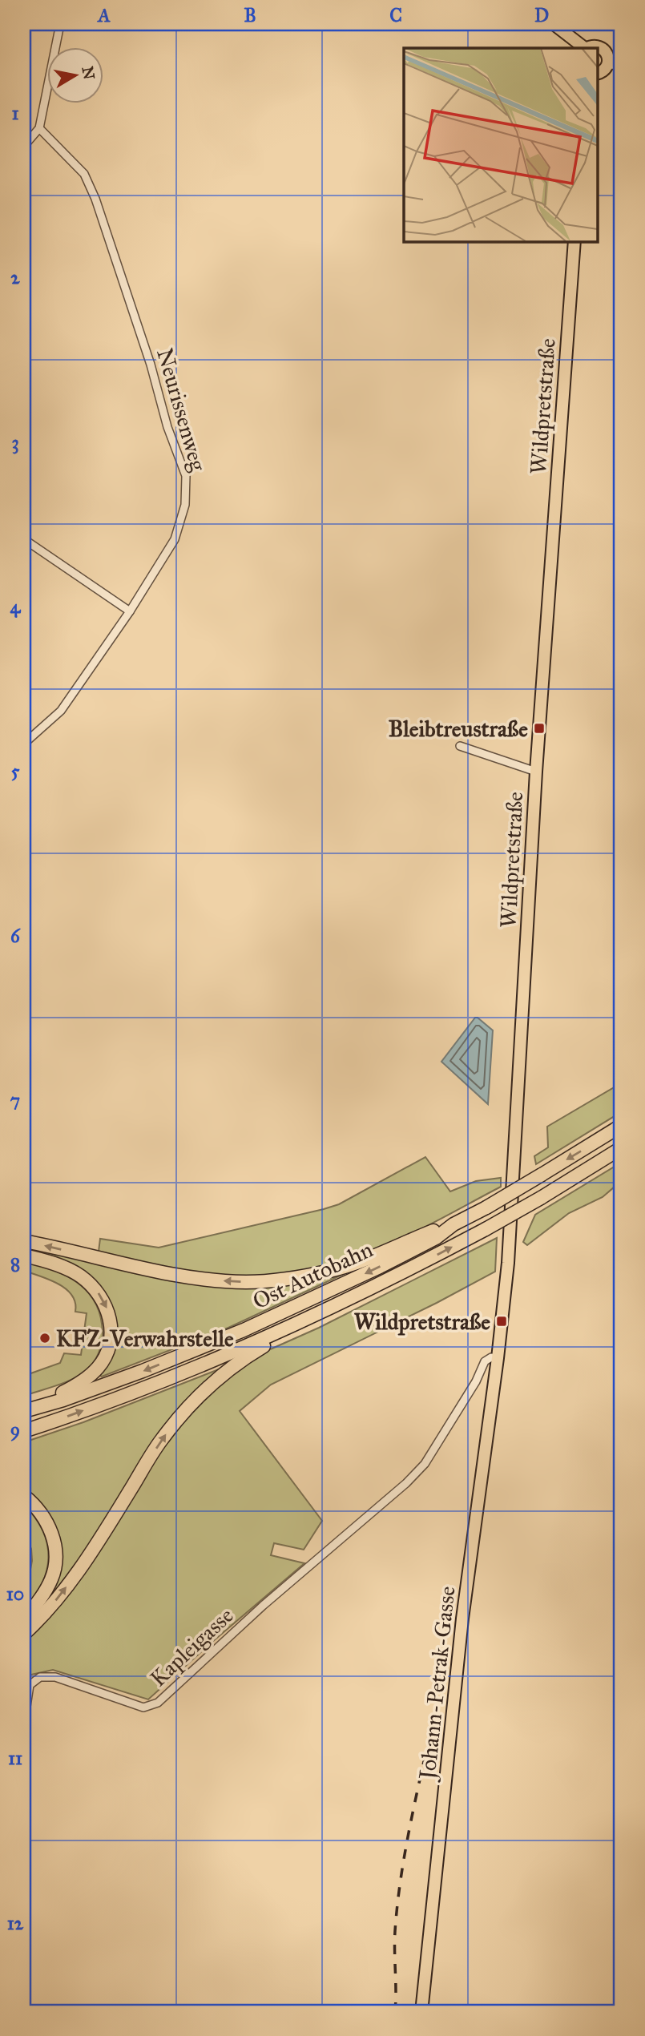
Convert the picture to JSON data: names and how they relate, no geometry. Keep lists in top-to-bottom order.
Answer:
{
  "streets": {
    "highway": ["Ost Autobahn"],
    "main road": ["Wildpretstraße", "Johann-Petrak-Gasse"],
    "street": ["Neurissenweg", "Kapleigasse"]
  },
  "crossings": [
    ["Wildpretstraße", "Kapleigasse"],
    ["Wildpretstraße", "Johann-Petrak-Gasse"],
    ["Kapleigasse", "Johann-Petrak-Gasse"]
  ],
  "places": {
    "transit": ["Bleibtreustraße", "Wildpretstraße"],
    "other": ["KFZ-Verwahrstelle"]
  },
  "north": "right",
  "grid": {
    "columns": [
      "A",
      "B",
      "C",
      "D"
    ],
    "rows": [
      "1",
      "2",
      "3",
      "4",
      "5",
      "6",
      "7",
      "8",
      "9",
      "10",
      "11",
      "12"
    ]
  }
}
